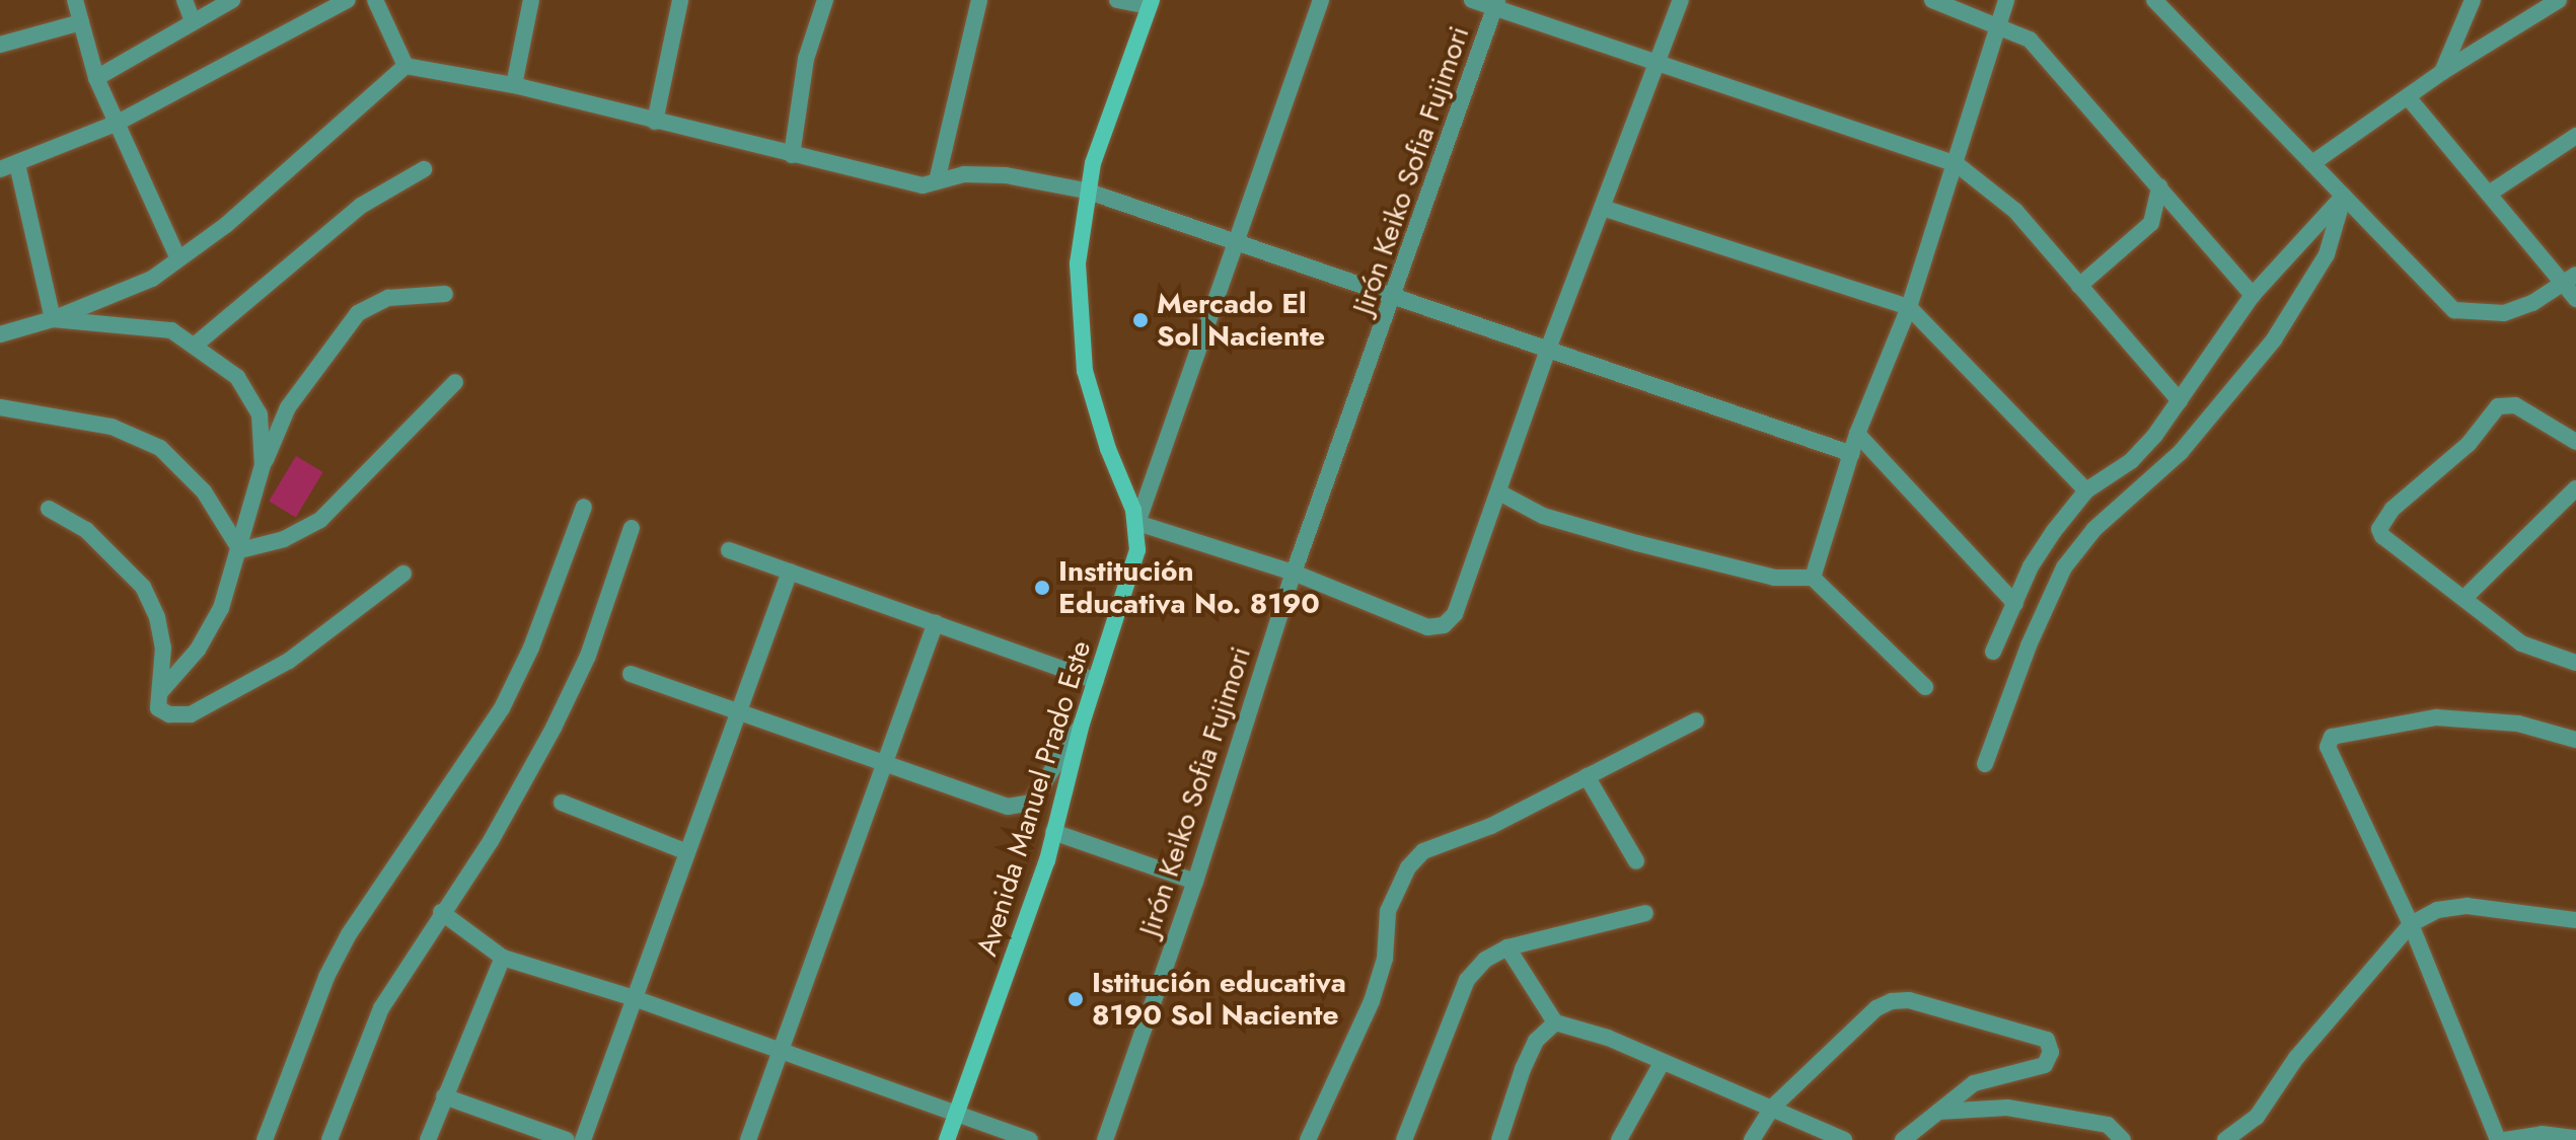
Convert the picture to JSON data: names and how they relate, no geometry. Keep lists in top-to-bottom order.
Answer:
{
  "streets": {
    "street": ["Jirón Keiko Sofia Fujimori", "Avenida Manuel Prado Este"]
  },
  "places": ["Mercado El Sol Naciente", "Institución Educativa No. 8190", "Istitución educativa 8190 Sol Naciente"]
}
